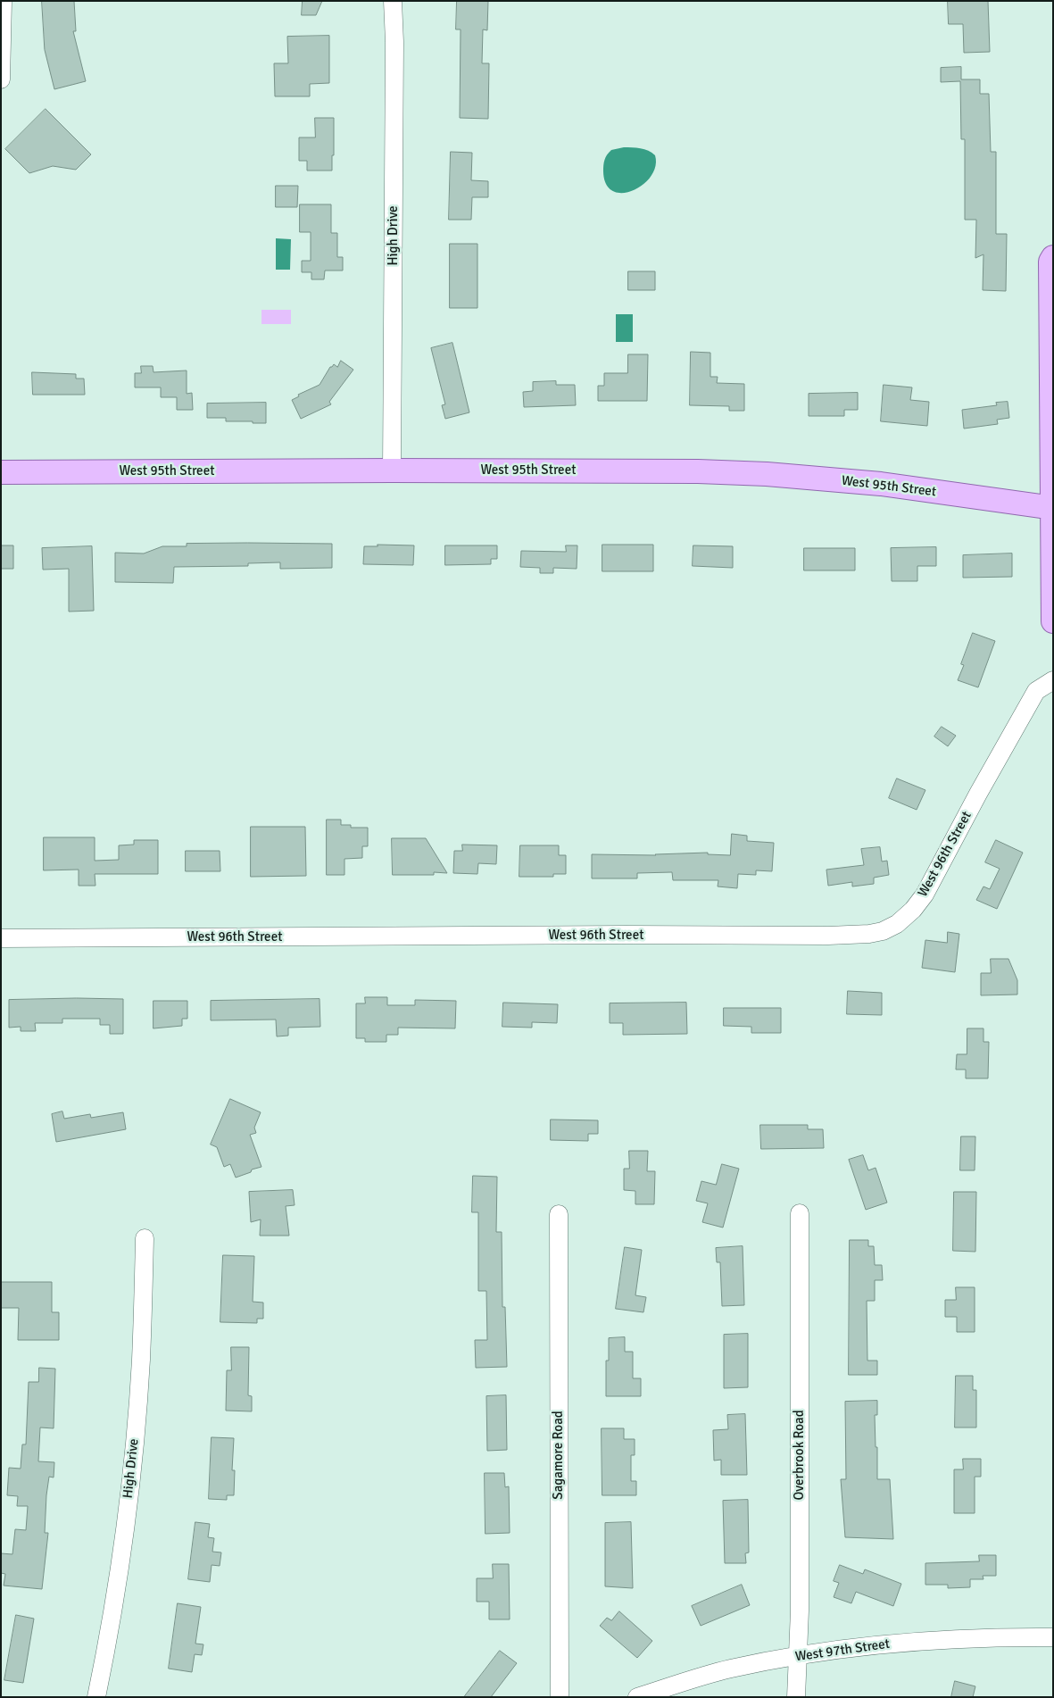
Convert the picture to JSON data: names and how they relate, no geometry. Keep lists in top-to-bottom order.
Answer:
{
  "streets": {
    "main road": ["West 95th Street"],
    "street": [
      "High Drive",
      "West 96th Street",
      "Sagamore Road",
      "Overbrook Road",
      "West 97th Street"
    ]
  },
  "crossings": [
    ["High Drive", "West 95th Street"],
    ["Overbrook Road", "West 97th Street"]
  ]
}
